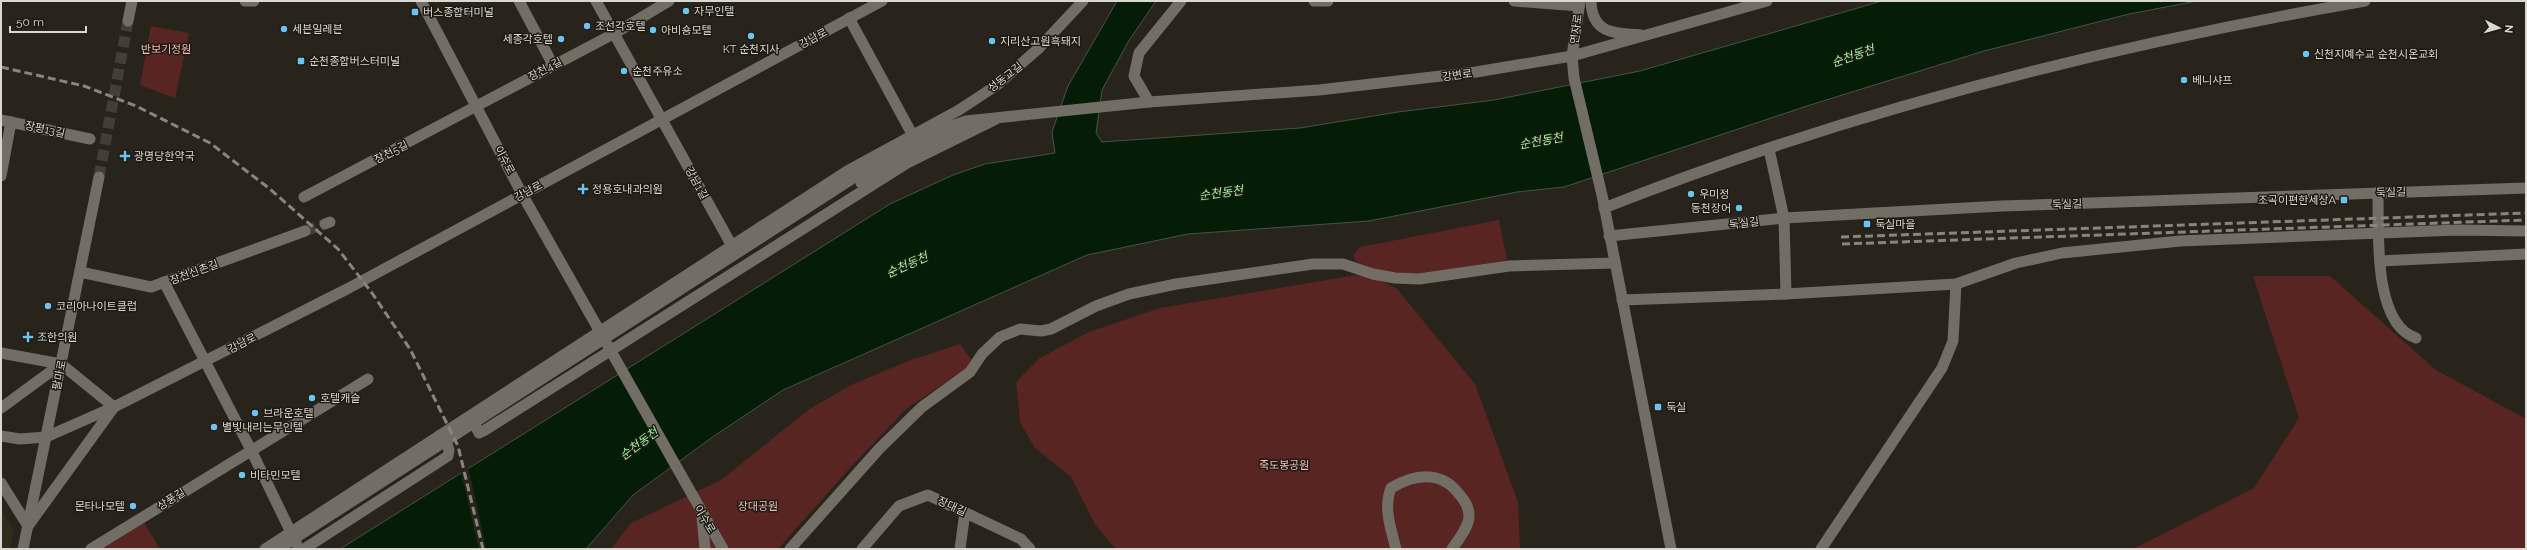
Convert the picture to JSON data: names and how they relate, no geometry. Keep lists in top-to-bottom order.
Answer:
{
  "streets": {
    "street": [
      "연자로",
      "강남로",
      "장천4길",
      "강변로",
      "성동교길",
      "장평13길",
      "장천5길",
      "이수로",
      "강남1길",
      "둑실길",
      "장천신촌길",
      "팔마로",
      "상풍길",
      "장대길"
    ]
  },
  "crossings": [
    ["연자로", "강변로"],
    ["연자로", "둑실길"],
    ["강남로", "이수로"],
    ["강남로", "강남1길"],
    ["강남로", "팔마로"],
    ["장천4길", "장천5길"],
    ["장천4길", "이수로"],
    ["장천5길", "이수로"],
    ["장천신촌길", "팔마로"]
  ],
  "water": ["순천동천"],
  "parks": ["반보기정원", "죽도봉공원", "장대공원"],
  "places": {
    "other": [
      "자무인텔",
      "조선각호텔",
      "세븐일레븐",
      "아비숑모텔",
      "KT 순천지사",
      "세종각호텔",
      "지리산고원흑돼지",
      "신천지예수교 순천시온교회",
      "순천주유소",
      "베니샤프",
      "우미정",
      "동천장어",
      "코리아나이트클럽",
      "호텔캐슬",
      "브라운호텔",
      "별빛내리는무인텔",
      "비타민모텔",
      "몬타나모텔"
    ],
    "transit": [
      "버스종합터미널",
      "순천종합버스터미널",
      "조곡이편한세상A",
      "둑실마을",
      "둑실"
    ],
    "health": ["광명당한약국", "정용호내과의원", "조한의원"]
  },
  "scale_bar": "50 m",
  "north": "right"
}
